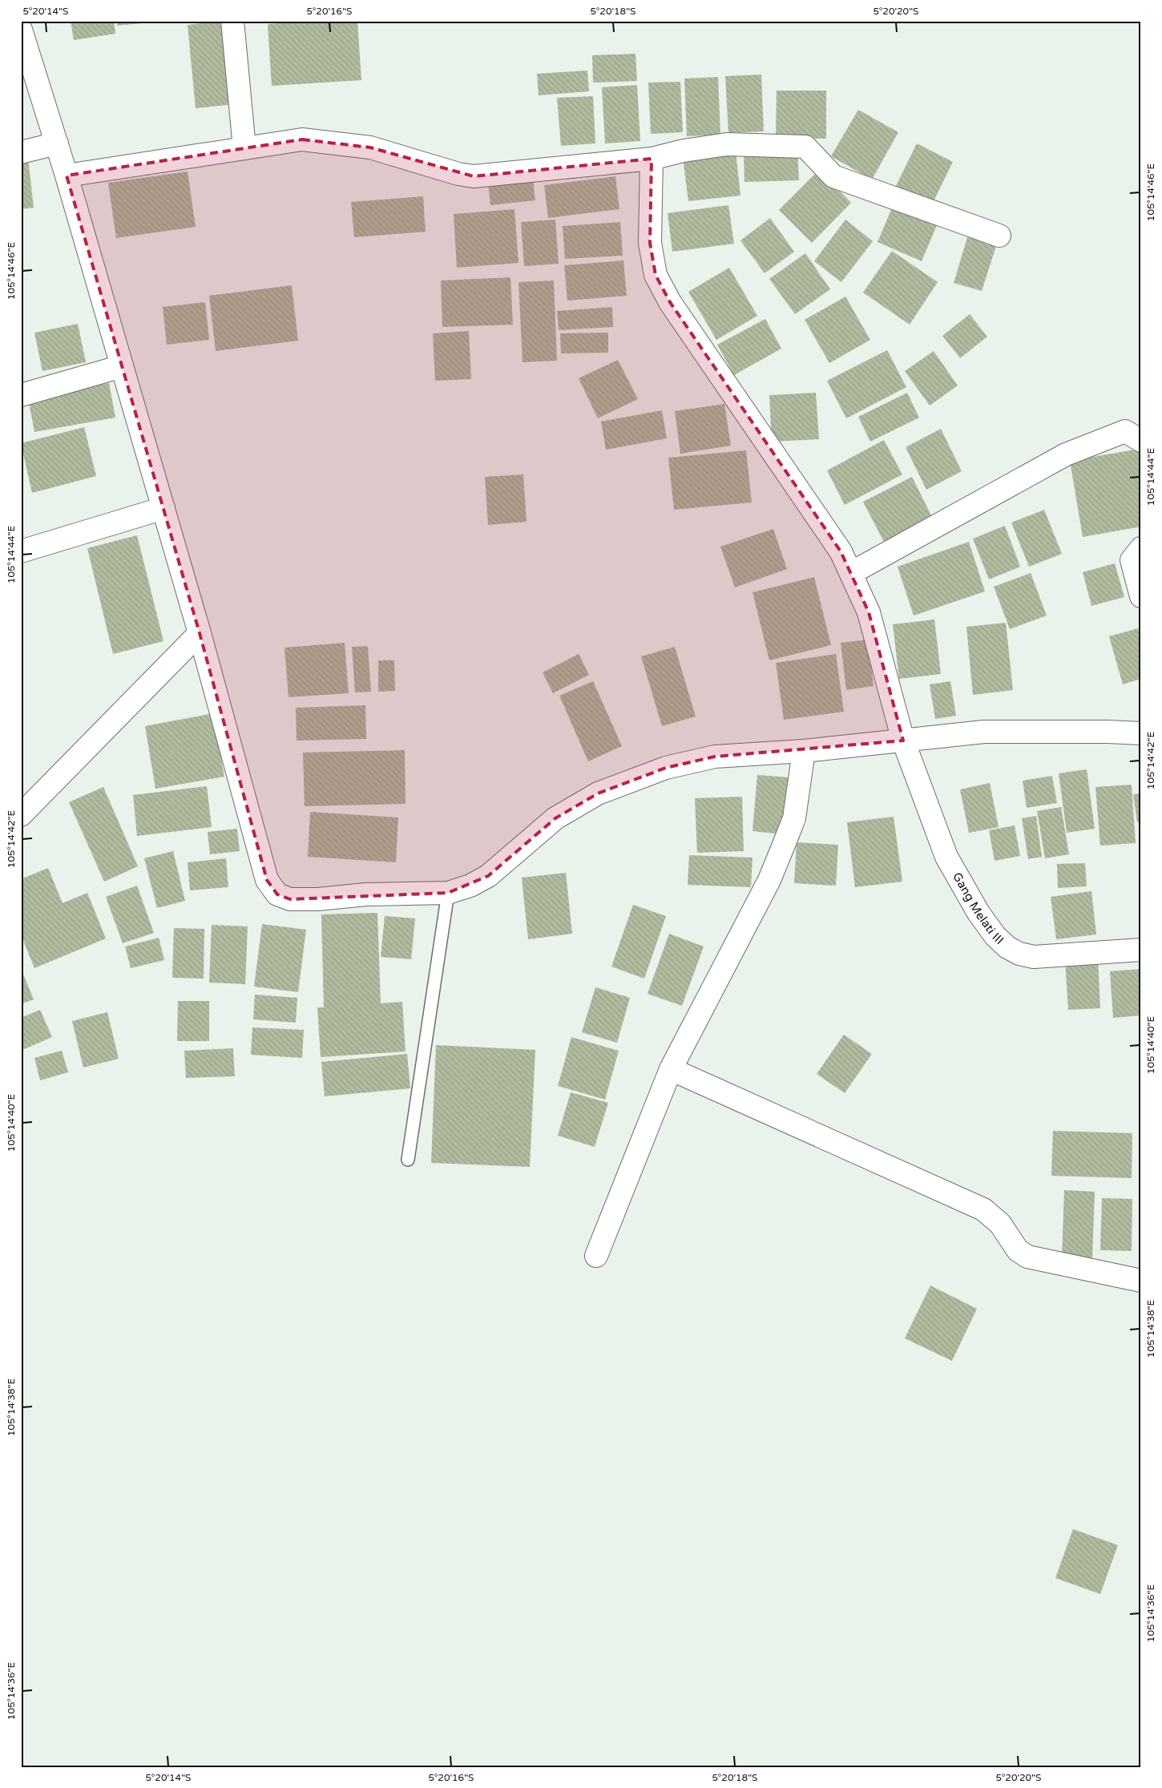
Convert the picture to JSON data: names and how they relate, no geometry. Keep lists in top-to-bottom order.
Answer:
{
  "streets": {
    "street": ["Gang Melati III"]
  },
  "coordinates": [
    "5°20'14\"S",
    "5°20'16\"S",
    "5°20'18\"S",
    "5°20'20\"S",
    "105°14'46\"E",
    "105°14'44\"E",
    "105°14'42\"E",
    "105°14'40\"E",
    "105°14'38\"E",
    "105°14'36\"E"
  ]
}
